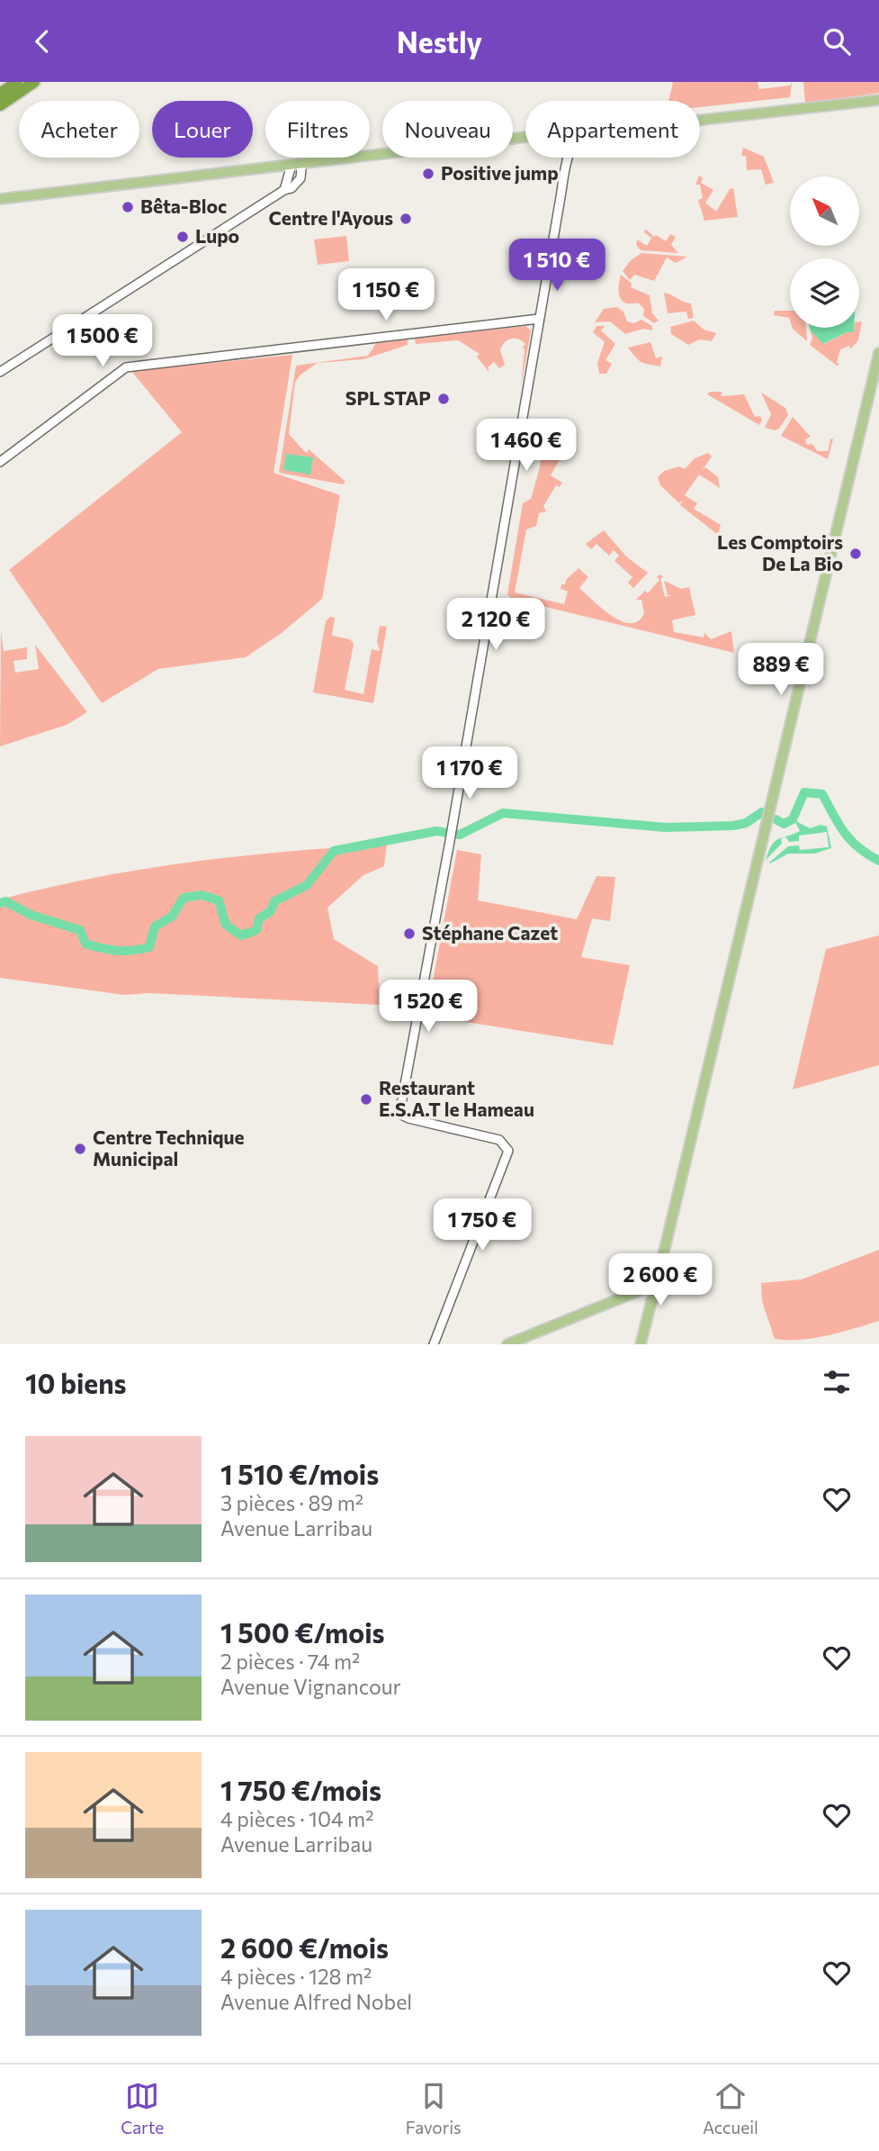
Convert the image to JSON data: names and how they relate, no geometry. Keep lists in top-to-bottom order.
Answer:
{
  "places": [
    "Positive jump",
    "Bêta-Bloc",
    "Centre l'Ayous",
    "Lupo",
    "SPL STAP",
    "Les Comptoirs De La Bio",
    "Stéphane Cazet",
    "Restaurant E.S.A.T le Hameau",
    "Centre Technique Municipal"
  ],
  "north": "top left",
  "page": {
    "header": "Nestly",
    "chip": [
      "Acheter",
      "Louer",
      "Filtres",
      "Nouveau",
      "Appartement"
    ],
    "price": [
      "1 510 €",
      "1 150 €",
      "1 500 €",
      "1 460 €",
      "2 120 €",
      "889 €",
      "1 170 €",
      "1 520 €",
      "1 750 €",
      "2 600 €"
    ],
    "heading": "10 biens",
    "list": [
      {
        "name": "1 510 €/mois",
        "note": "3 pièces · 89 m² · Avenue Larribau"
      },
      {
        "name": "1 500 €/mois",
        "note": "2 pièces · 74 m² · Avenue Vignancour"
      },
      {
        "name": "1 750 €/mois",
        "note": "4 pièces · 104 m² · Avenue Larribau"
      },
      {
        "name": "2 600 €/mois",
        "note": "4 pièces · 128 m² · Avenue Alfred Nobel"
      }
    ],
    "tabs": ["Carte", "Favoris", "Accueil"]
  }
}
